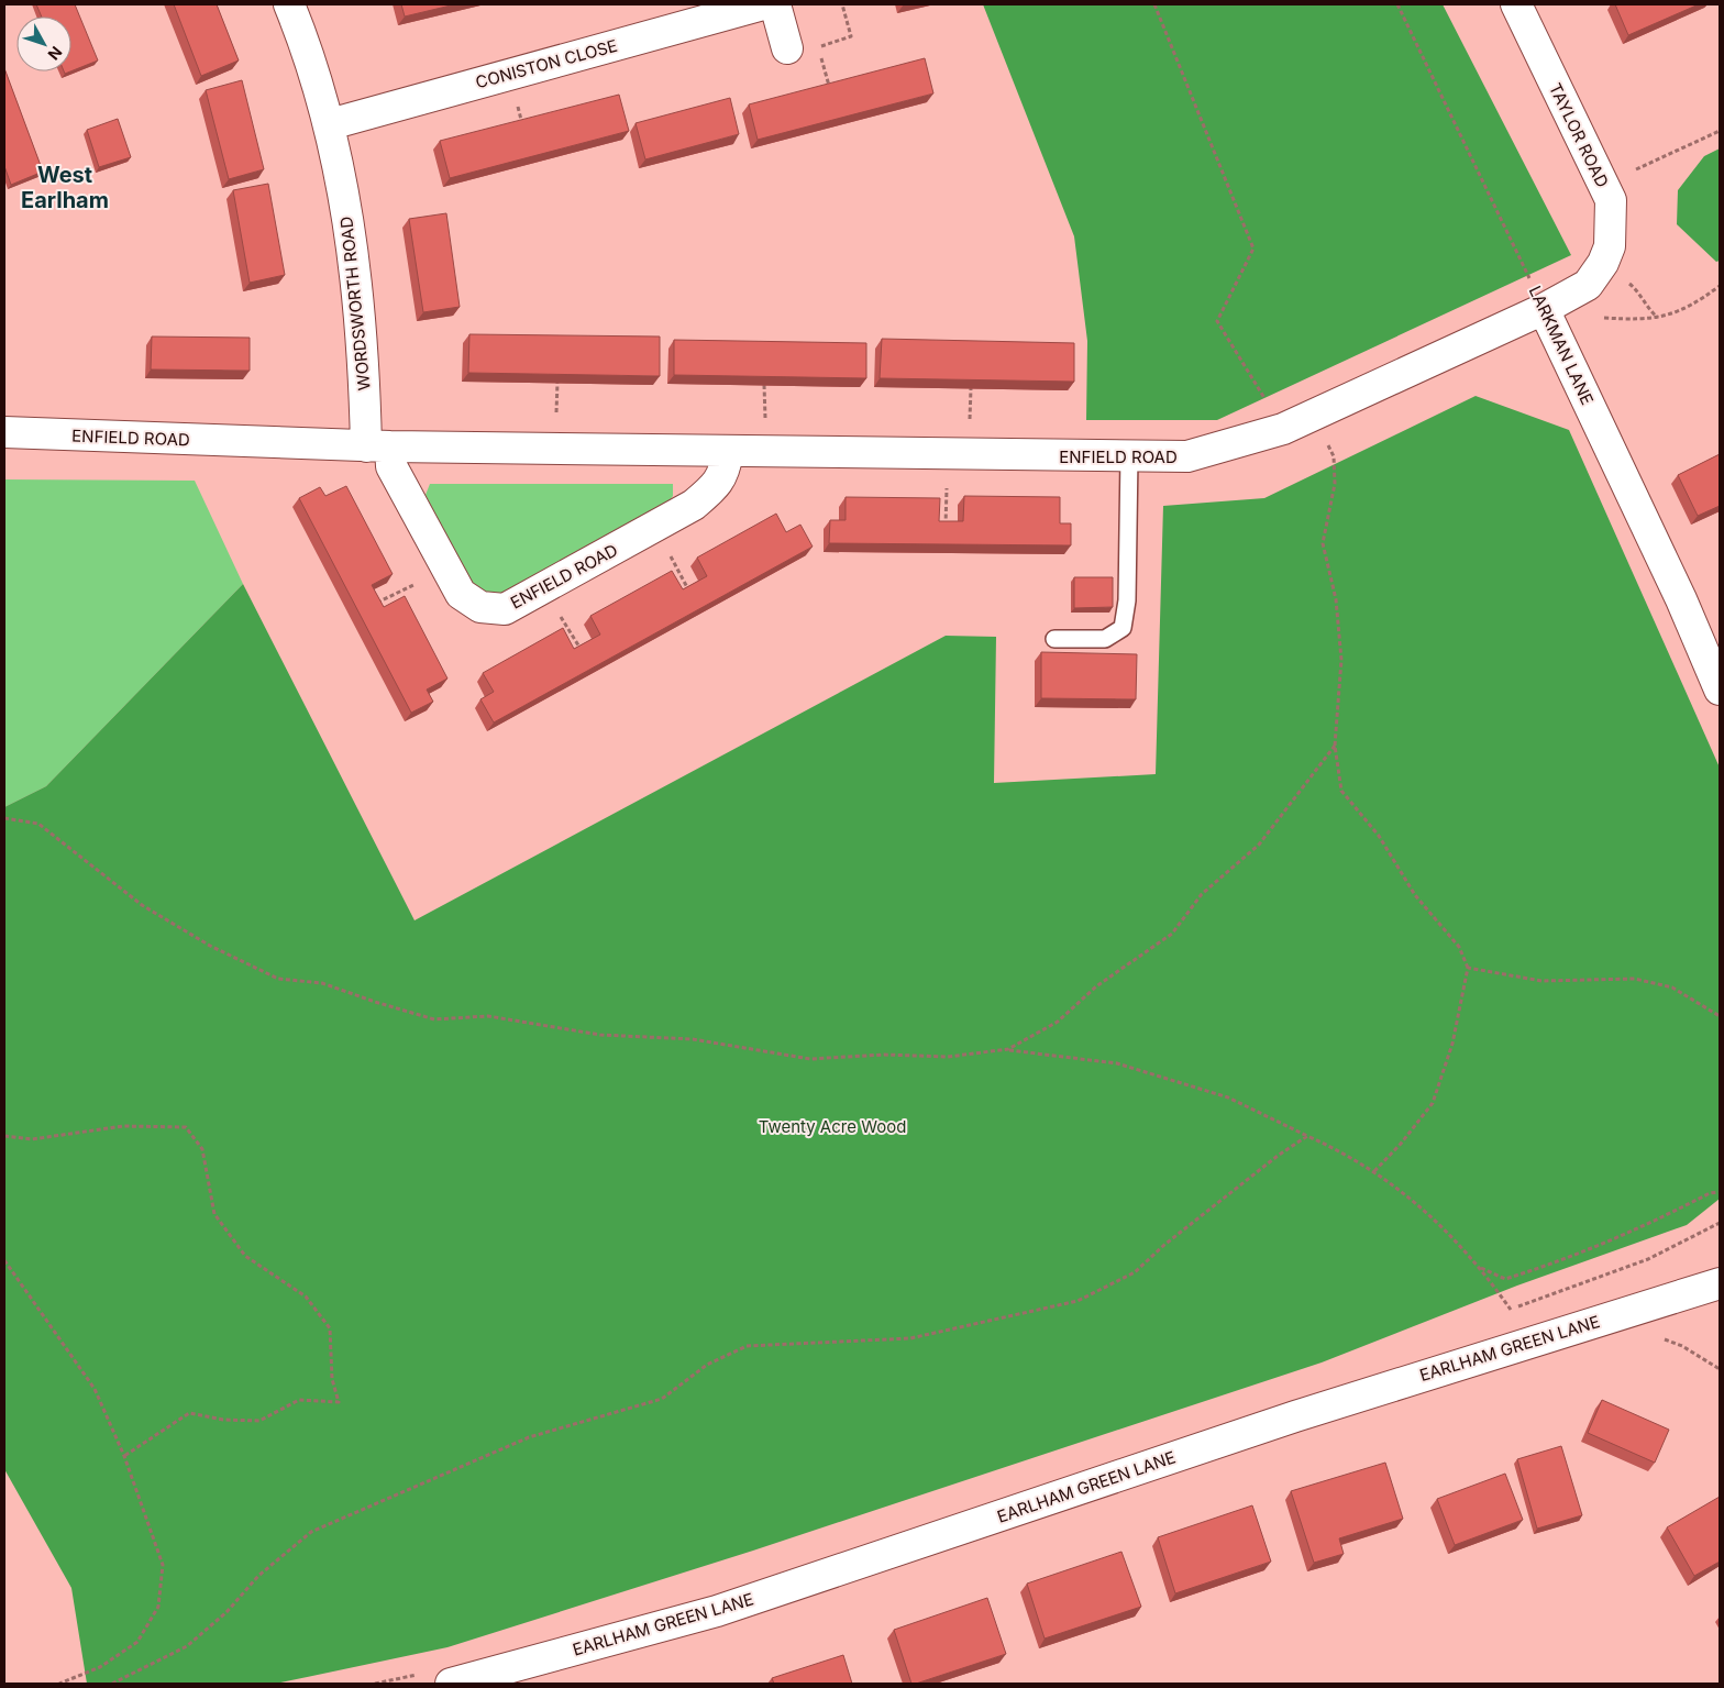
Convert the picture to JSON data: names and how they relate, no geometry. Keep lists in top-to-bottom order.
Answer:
{
  "streets": {
    "street": [
      "CONISTON CLOSE",
      "TAYLOR ROAD",
      "WORDSWORTH ROAD",
      "LARKMAN LANE",
      "ENFIELD ROAD",
      "EARLHAM GREEN LANE"
    ]
  },
  "crossings": [
    ["CONISTON CLOSE", "WORDSWORTH ROAD"],
    ["TAYLOR ROAD", "LARKMAN LANE"],
    ["TAYLOR ROAD", "ENFIELD ROAD"],
    ["WORDSWORTH ROAD", "ENFIELD ROAD"],
    ["LARKMAN LANE", "ENFIELD ROAD"]
  ],
  "districts": ["West Earlham"],
  "parks": ["Twenty Acre Wood"],
  "north": "bottom right"
}
